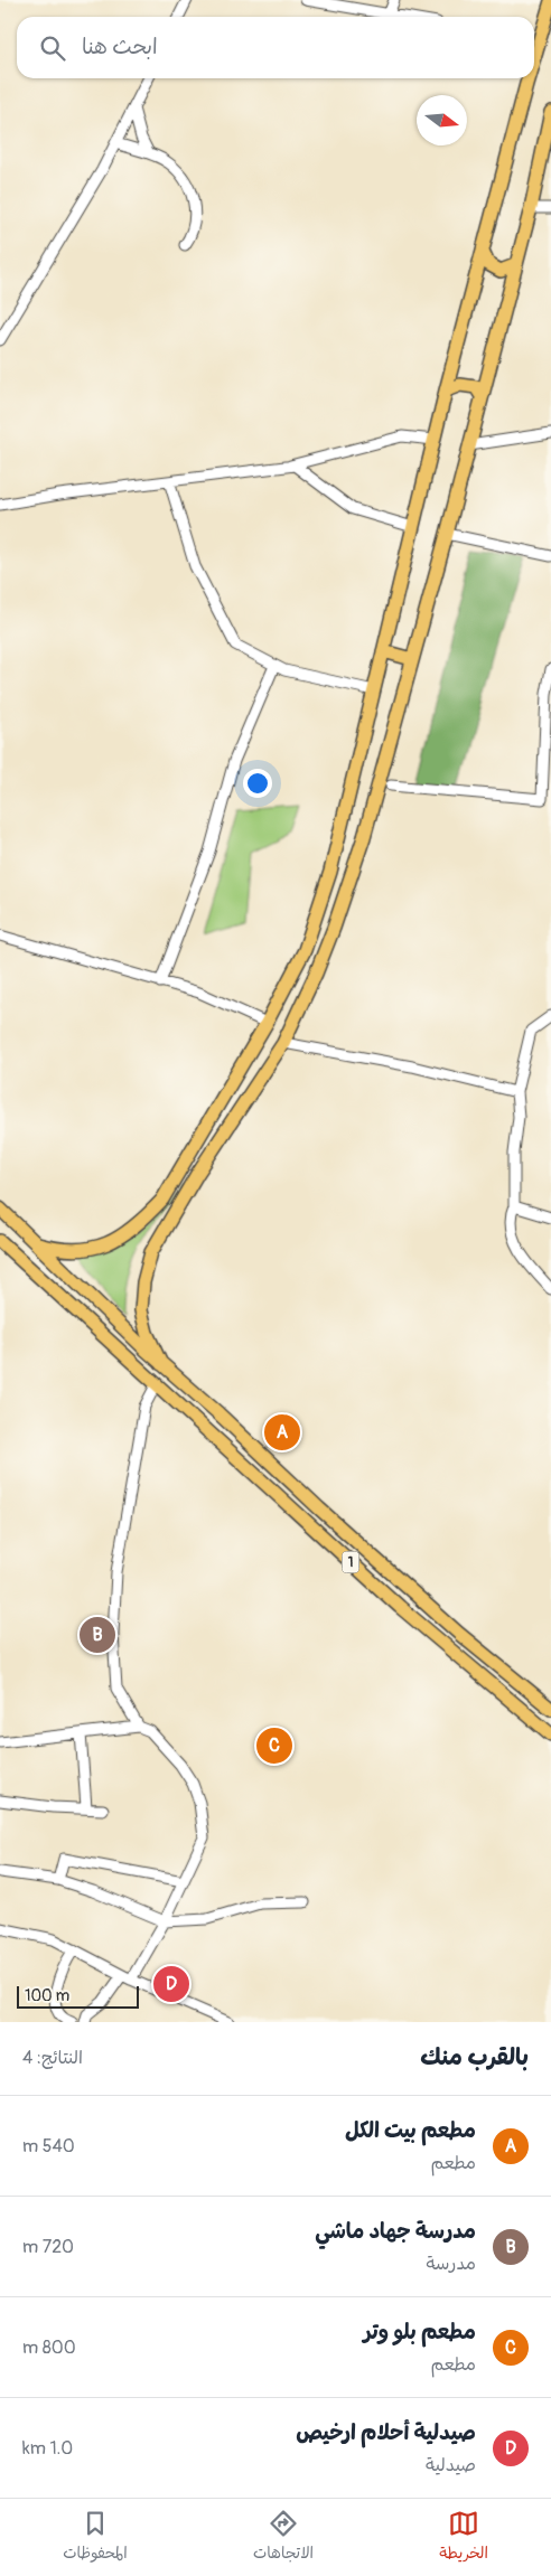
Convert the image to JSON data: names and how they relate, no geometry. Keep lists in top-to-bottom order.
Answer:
{
  "streets": {
    "main road": ["1"]
  },
  "scale_bar": "100 m",
  "north": "right",
  "page": {
    "search": "ابحث هنا",
    "pins": [
      "A",
      "B",
      "C",
      "D"
    ],
    "scale": "100 m",
    "heading": ["بالقرب منك", "النتائج: 4"],
    "list": [
      {
        "mark": "A",
        "name": "مطعم بيت الكل",
        "note": "مطعم",
        "value": "540 m"
      },
      {
        "mark": "B",
        "name": "مدرسة جهاد ماشي",
        "note": "مدرسة",
        "value": "720 m"
      },
      {
        "mark": "C",
        "name": "مطعم بلو وتر",
        "note": "مطعم",
        "value": "800 m"
      },
      {
        "mark": "D",
        "name": "صيدلية أحلام ارخيص",
        "note": "صيدلية",
        "value": "1.0 km"
      }
    ],
    "nav": ["الخريطة", "الاتجاهات", "المحفوظات"]
  }
}
